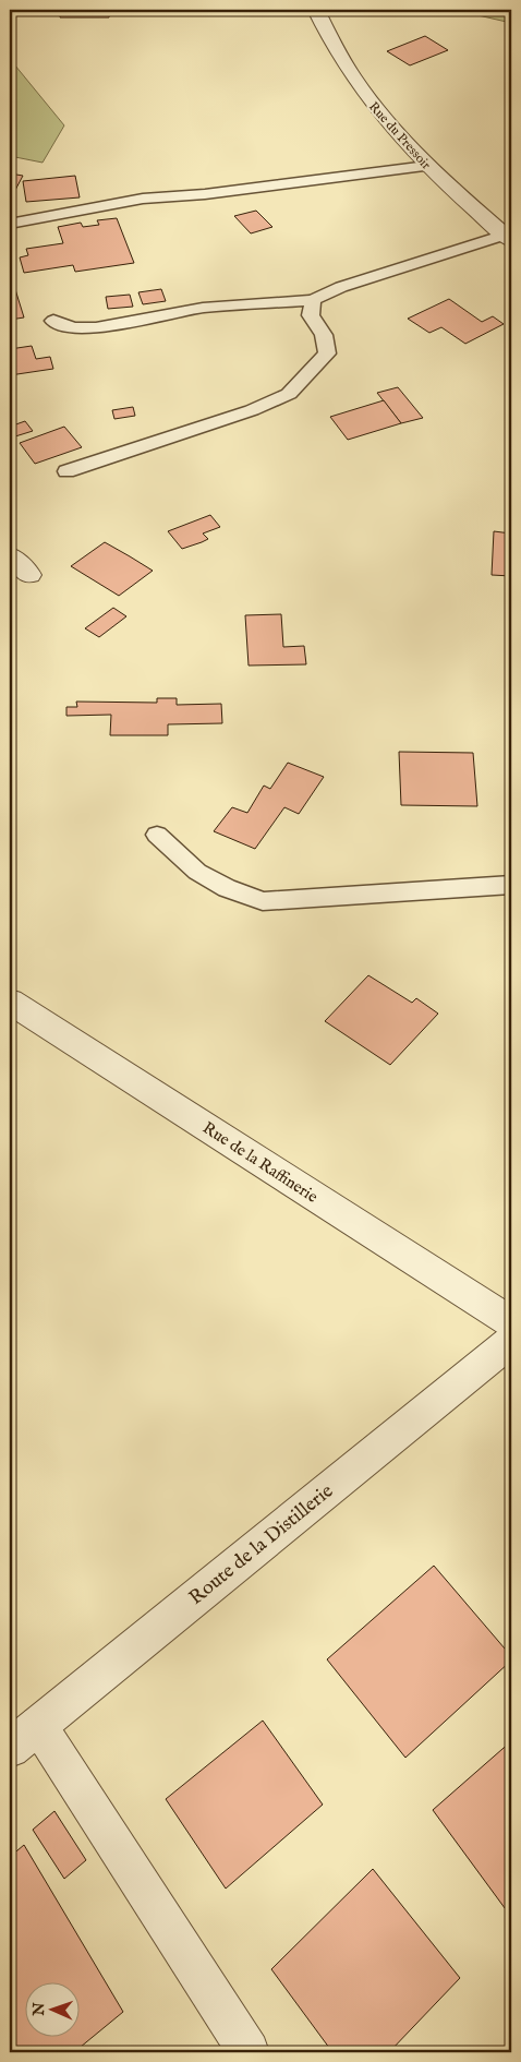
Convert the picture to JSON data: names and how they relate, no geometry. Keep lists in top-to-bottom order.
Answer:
{
  "streets": {
    "street": ["Rue du Pressoir", "Rue de la Raffinerie", "Route de la Distillerie"]
  },
  "north": "left"
}
